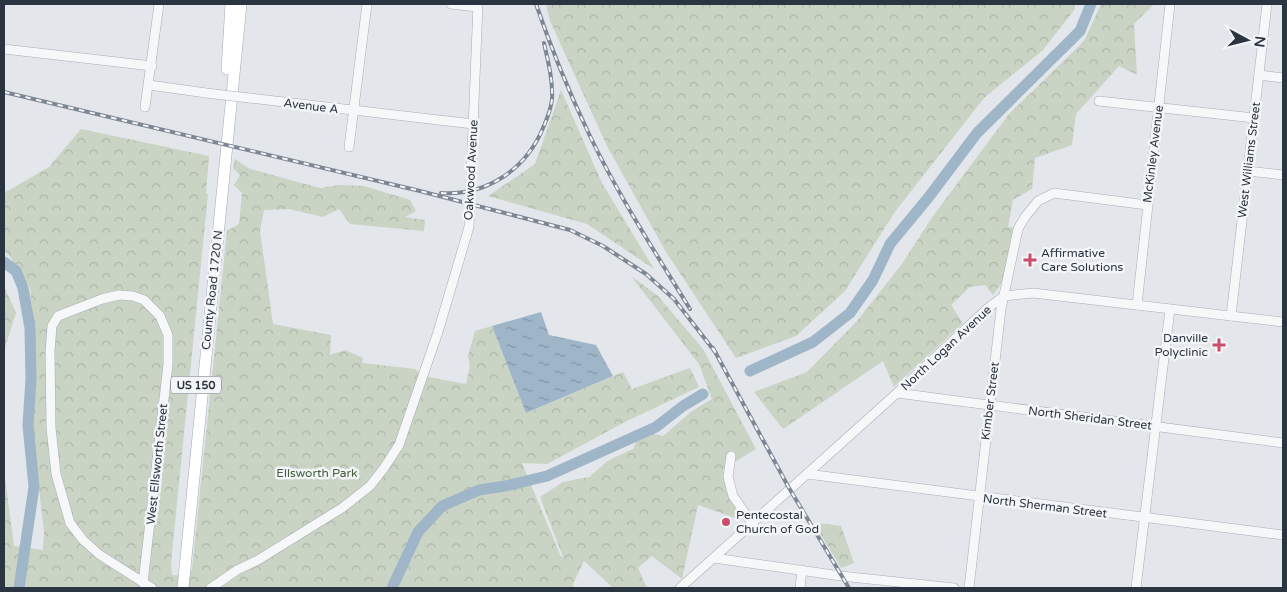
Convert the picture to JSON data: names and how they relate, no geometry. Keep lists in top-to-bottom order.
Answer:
{
  "streets": {
    "main road": ["County Road 1720 N", "US 150"],
    "street": [
      "Avenue A",
      "McKinley Avenue",
      "West Williams Street",
      "Oakwood Avenue",
      "North Logan Avenue",
      "Kimber Street",
      "North Sheridan Street",
      "West Ellsworth Street",
      "North Sherman Street"
    ]
  },
  "crossings": [
    ["Avenue A", "Oakwood Avenue"],
    ["McKinley Avenue", "North Logan Avenue"],
    ["McKinley Avenue", "Kimber Street"],
    ["West Williams Street", "North Logan Avenue"],
    ["County Road 1720 N", "US 150"],
    ["North Logan Avenue", "Kimber Street"],
    ["North Logan Avenue", "North Sheridan Street"],
    ["North Logan Avenue", "North Sherman Street"],
    ["Kimber Street", "North Sheridan Street"],
    ["Kimber Street", "North Sherman Street"]
  ],
  "parks": ["Ellsworth Park"],
  "places": {
    "health": ["Affirmative Care Solutions", "Danville Polyclinic"],
    "other": ["Pentecostal Church of God"]
  },
  "north": "right"
}
